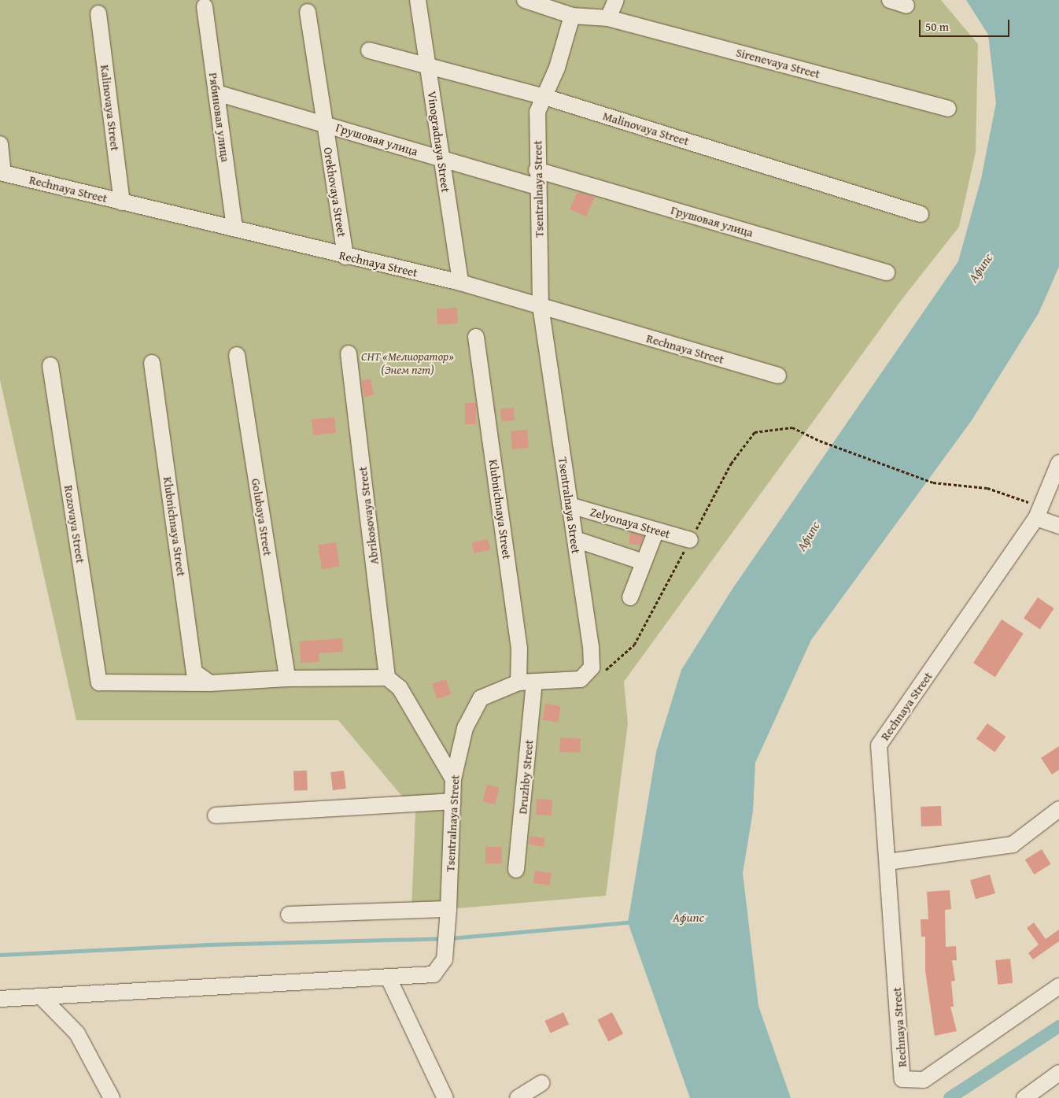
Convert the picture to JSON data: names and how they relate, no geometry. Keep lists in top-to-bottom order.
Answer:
{
  "streets": {
    "street": [
      "Sirenevaya Street",
      "Kalinovaya Street",
      "Рябиновая улица",
      "Malinovaya Street",
      "Грушовая улица",
      "Vinogradnaya Street",
      "Rechnaya Street",
      "Tsentralnaya Street",
      "Orekhovaya Street",
      "Klubnichnaya Street",
      "Abrikosovaya Street",
      "Golubaya Street",
      "Zelyonaya Street",
      "Rozovaya Street",
      "Druzhby Street"
    ]
  },
  "crossings": [
    ["Kalinovaya Street", "Rechnaya Street"],
    ["Рябиновая улица", "Грушовая улица"],
    ["Рябиновая улица", "Rechnaya Street"],
    ["Malinovaya Street", "Vinogradnaya Street"],
    ["Malinovaya Street", "Tsentralnaya Street"],
    ["Грушовая улица", "Vinogradnaya Street"],
    ["Грушовая улица", "Tsentralnaya Street"],
    ["Грушовая улица", "Orekhovaya Street"],
    ["Vinogradnaya Street", "Rechnaya Street"],
    ["Rechnaya Street", "Tsentralnaya Street"],
    ["Rechnaya Street", "Orekhovaya Street"],
    ["Tsentralnaya Street", "Klubnichnaya Street"],
    ["Tsentralnaya Street", "Zelyonaya Street"],
    ["Tsentralnaya Street", "Druzhby Street"],
    ["Klubnichnaya Street", "Rozovaya Street"],
    ["Klubnichnaya Street", "Druzhby Street"]
  ],
  "water": ["Афипс"],
  "parks": ["СНТ «Мелиоратор» (Энем пгт)"],
  "scale_bar": "50 m"
}
